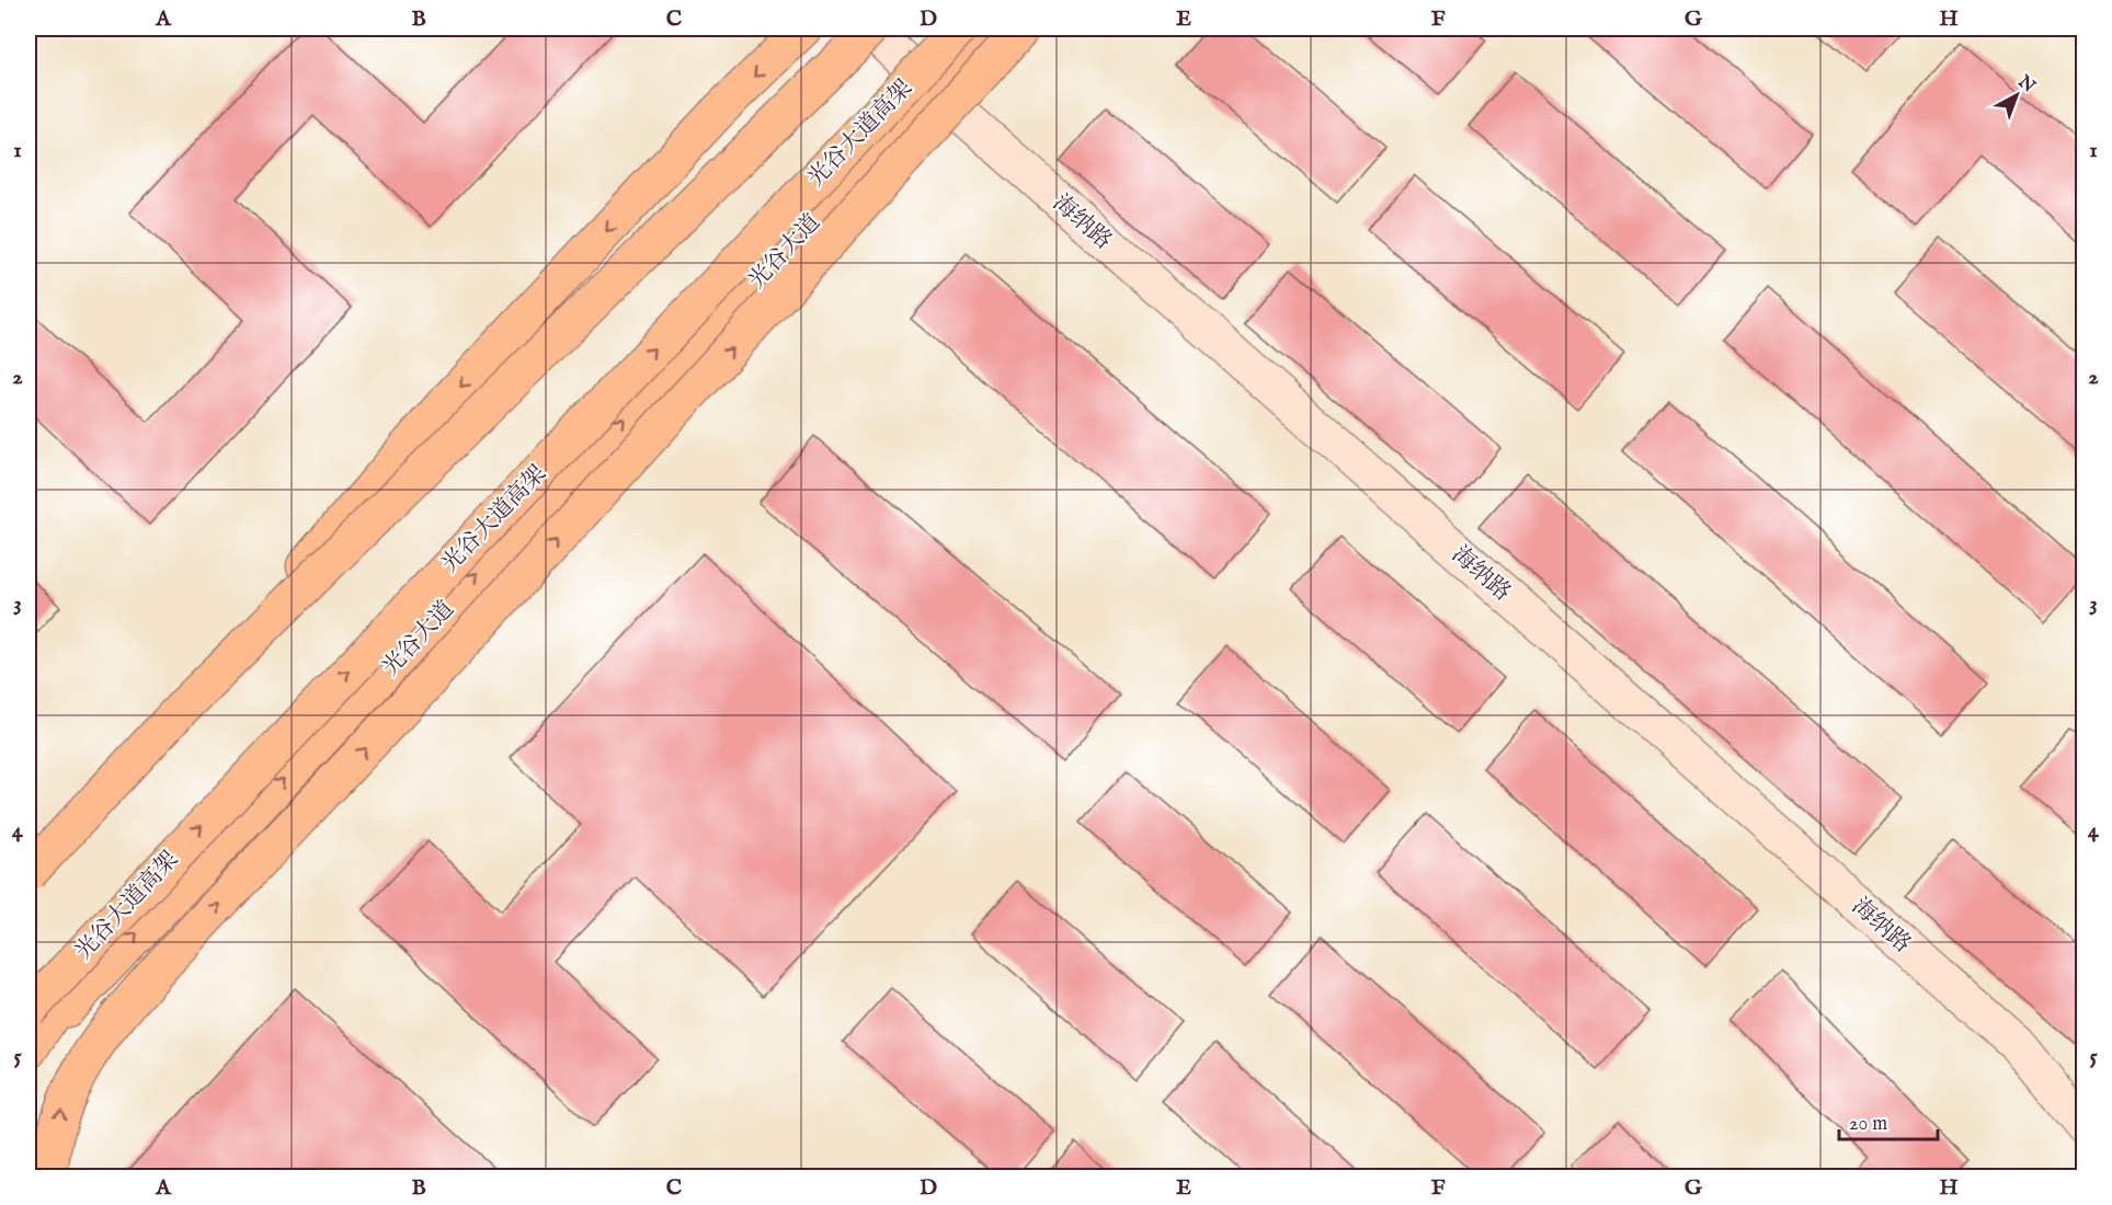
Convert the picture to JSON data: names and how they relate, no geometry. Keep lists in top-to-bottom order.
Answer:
{
  "streets": {
    "main road": ["光谷大道高架", "海纳路", "光谷大道"]
  },
  "crossings": [
    ["海纳路", "光谷大道"]
  ],
  "scale_bar": "20 m",
  "north": "top right",
  "grid": {
    "columns": [
      "A",
      "B",
      "C",
      "D",
      "E",
      "F",
      "G",
      "H"
    ],
    "rows": [
      "1",
      "2",
      "3",
      "4",
      "5"
    ]
  }
}
